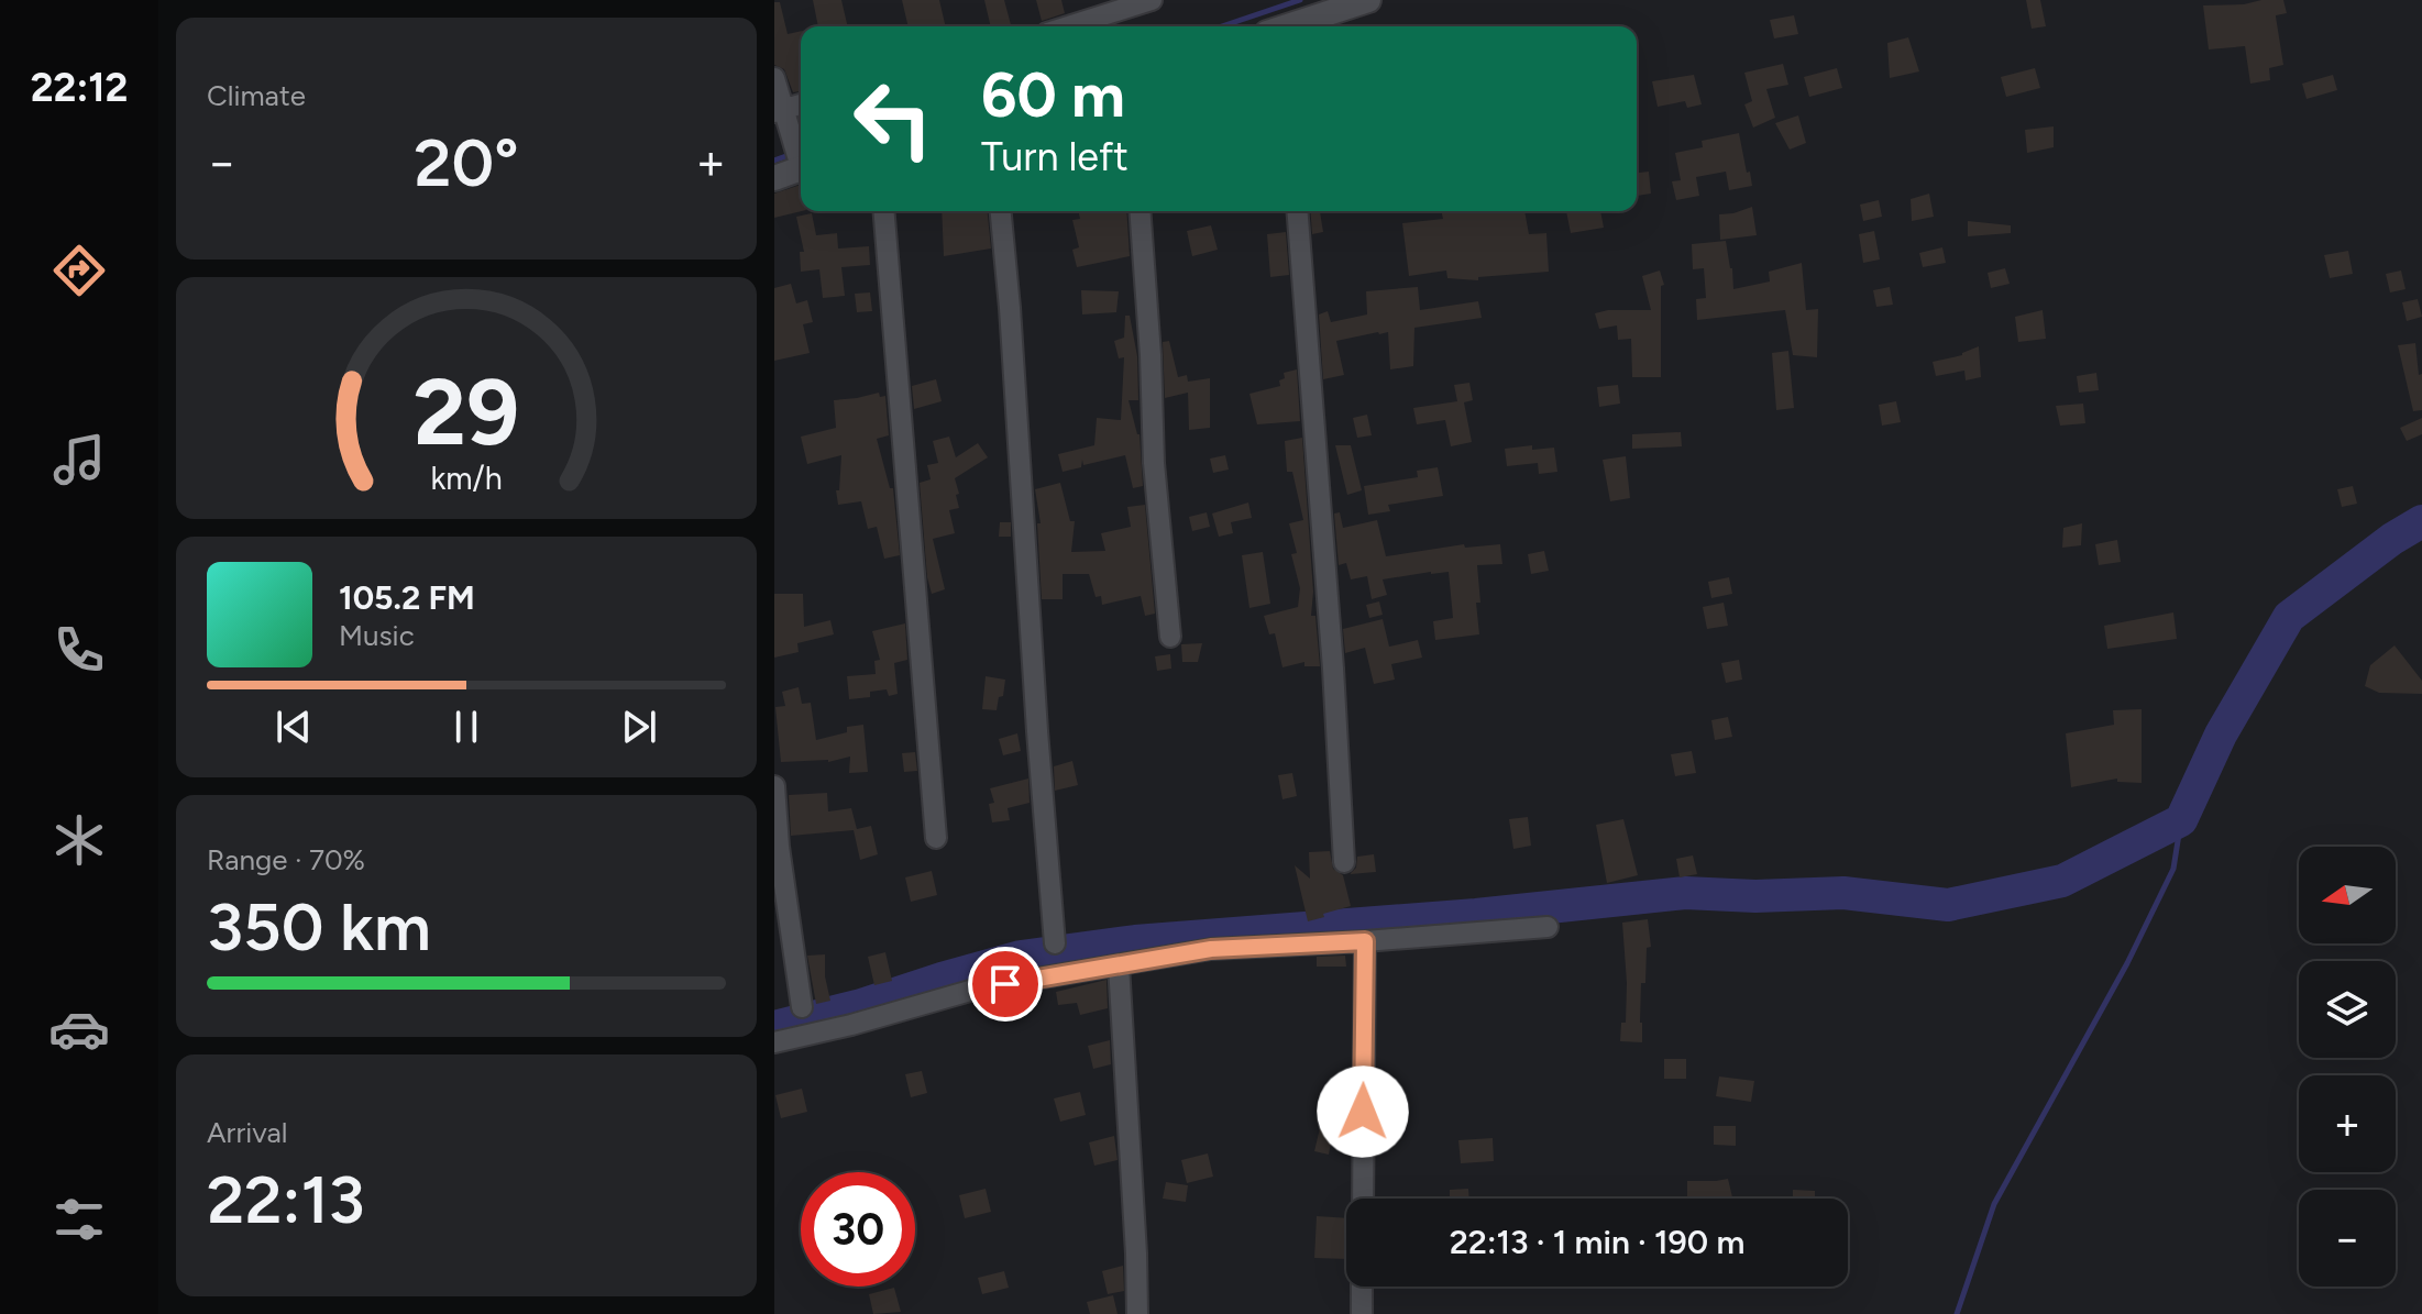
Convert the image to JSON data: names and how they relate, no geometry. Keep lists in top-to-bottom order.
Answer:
{
  "north": "left",
  "page": {
    "tabs": "22:12",
    "tile": [
      "Climate",
      ["Range · 70%", "350 km"],
      ["Arrival", "22:13"]
    ],
    "turn": ["60 m", "Turn left"],
    "heat": ["−", "20°", "+"],
    "song": ["105.2 FM", "Music"],
    "map_buttons": ["+", "−"],
    "limit": "30",
    "trip": "22:13 · 1 min · 190 m",
    "gauge": ["29", "km/h"]
  }
}
